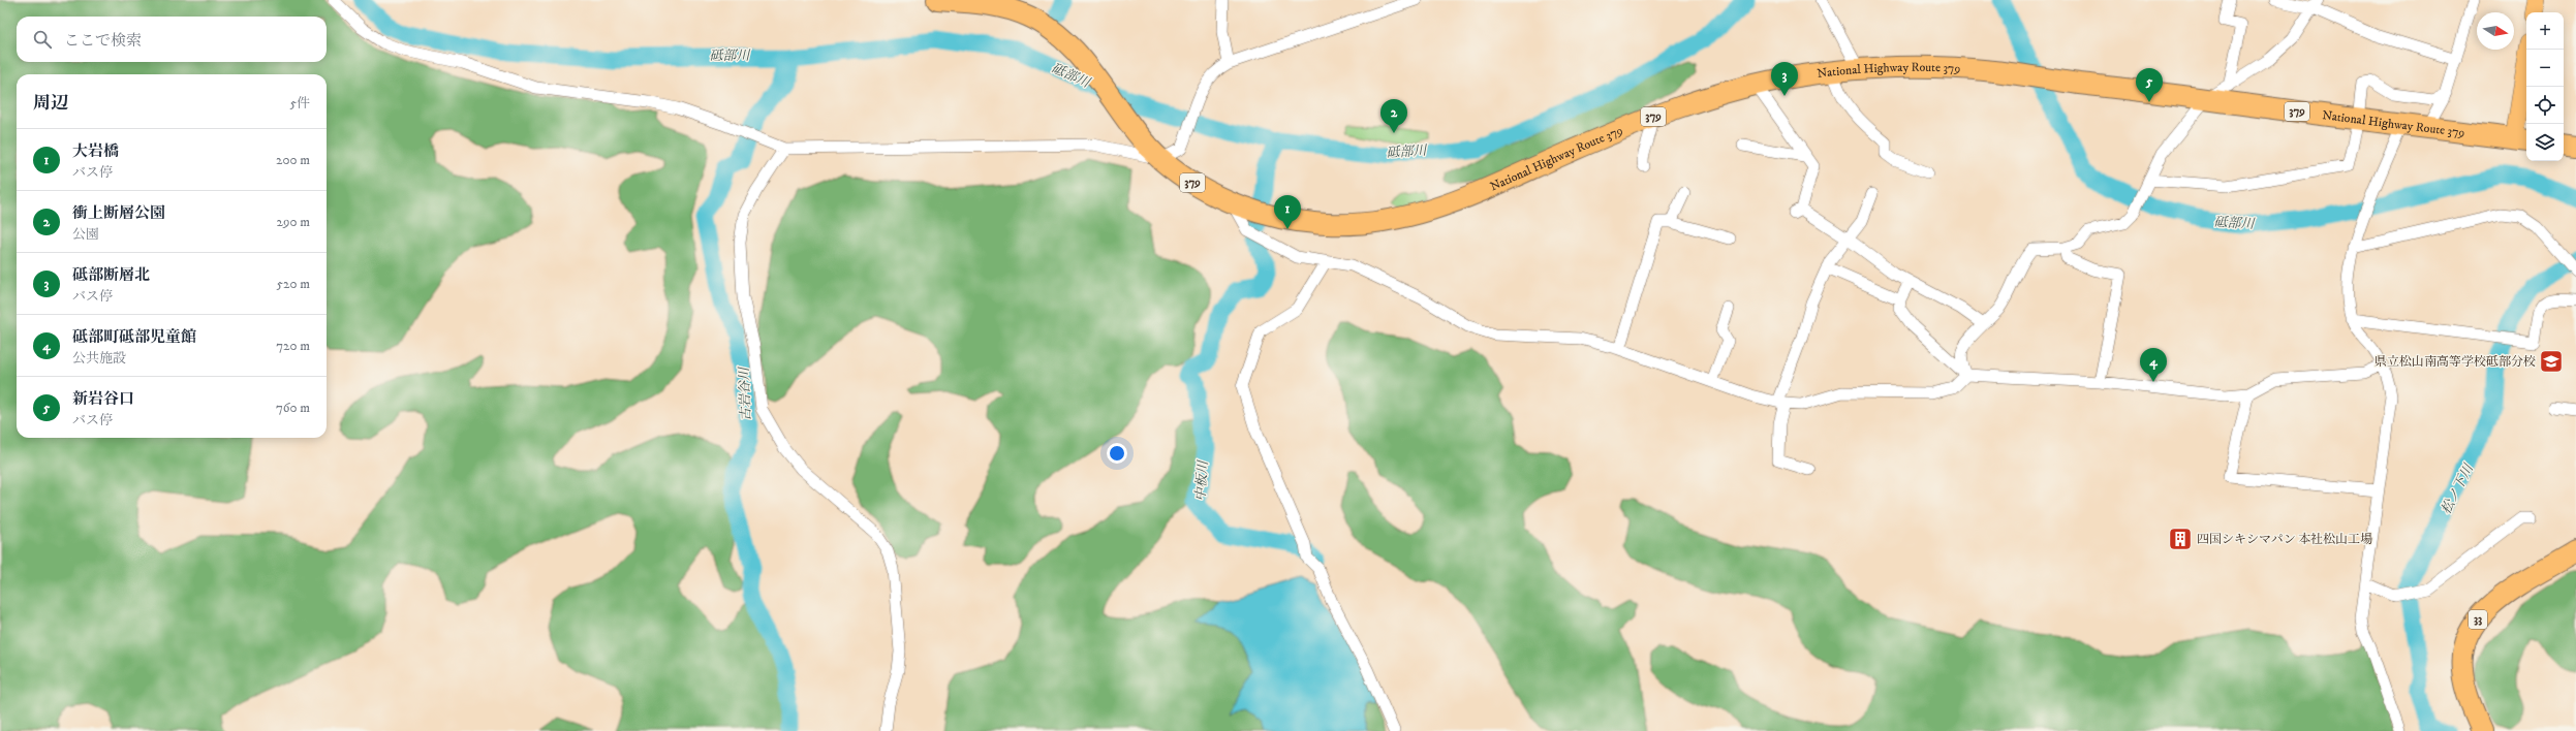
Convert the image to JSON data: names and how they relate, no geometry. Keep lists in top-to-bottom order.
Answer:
{
  "streets": {
    "highway": ["National Highway Route 379", "379", "33"]
  },
  "water": [
    "砥部川",
    "古岩谷川",
    "中板川",
    "松ノ下川"
  ],
  "places": {
    "school or university": ["県立松山南高等学校砥部分校"],
    "building": ["四国シキシマパン 本社松山工場"]
  },
  "north": "right",
  "page": {
    "map_buttons": ["+", "−"],
    "search": "ここで検索",
    "pins": [
      "3",
      "5",
      "2",
      "1",
      "4"
    ],
    "heading": ["周辺", "5件"],
    "list": [
      {
        "mark": "1",
        "name": "大岩橋",
        "note": "バス停",
        "value": "200 m"
      },
      {
        "mark": "2",
        "name": "衝上断層公園",
        "note": "公園",
        "value": "290 m"
      },
      {
        "mark": "3",
        "name": "砥部断層北",
        "note": "バス停",
        "value": "520 m"
      },
      {
        "mark": "4",
        "name": "砥部町砥部児童館",
        "note": "公共施設",
        "value": "720 m"
      },
      {
        "mark": "5",
        "name": "新岩谷口",
        "note": "バス停",
        "value": "760 m"
      }
    ]
  }
}
